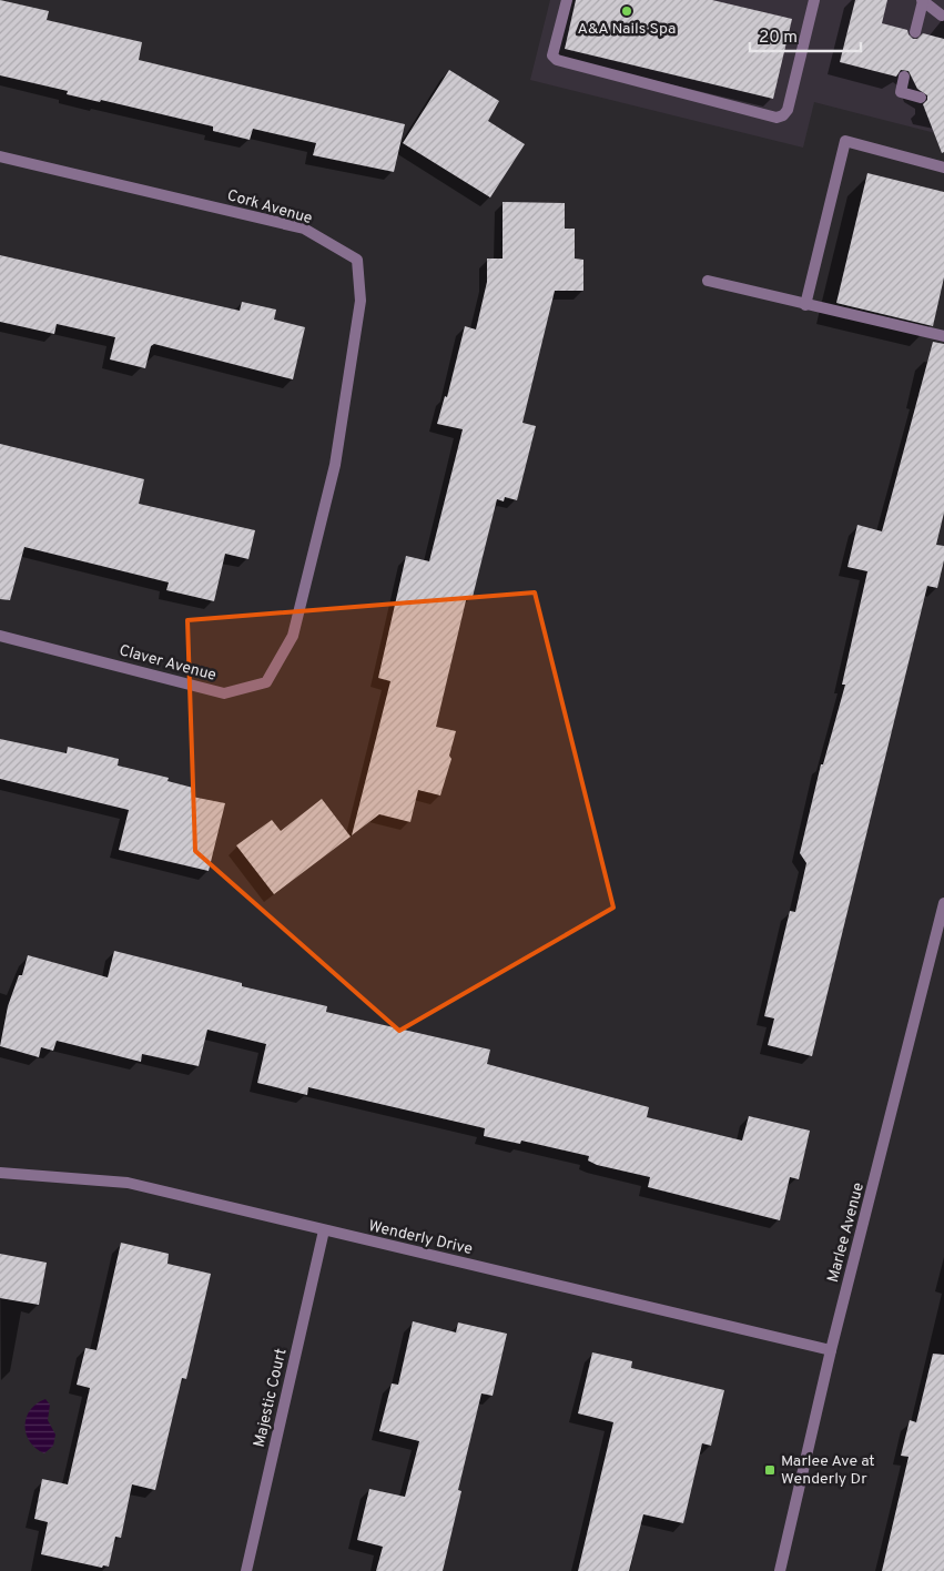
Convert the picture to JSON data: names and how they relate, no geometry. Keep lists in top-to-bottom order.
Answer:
{
  "streets": {
    "street": [
      "Cork Avenue",
      "Claver Avenue",
      "Marlee Avenue",
      "Wenderly Drive",
      "Majestic Court"
    ]
  },
  "crossings": [
    ["Cork Avenue", "Claver Avenue"],
    ["Marlee Avenue", "Wenderly Drive"],
    ["Wenderly Drive", "Majestic Court"]
  ],
  "places": {
    "other": ["A&A Nails Spa"],
    "transit": ["Marlee Ave at Wenderly Dr"]
  },
  "scale_bar": "20 m"
}
